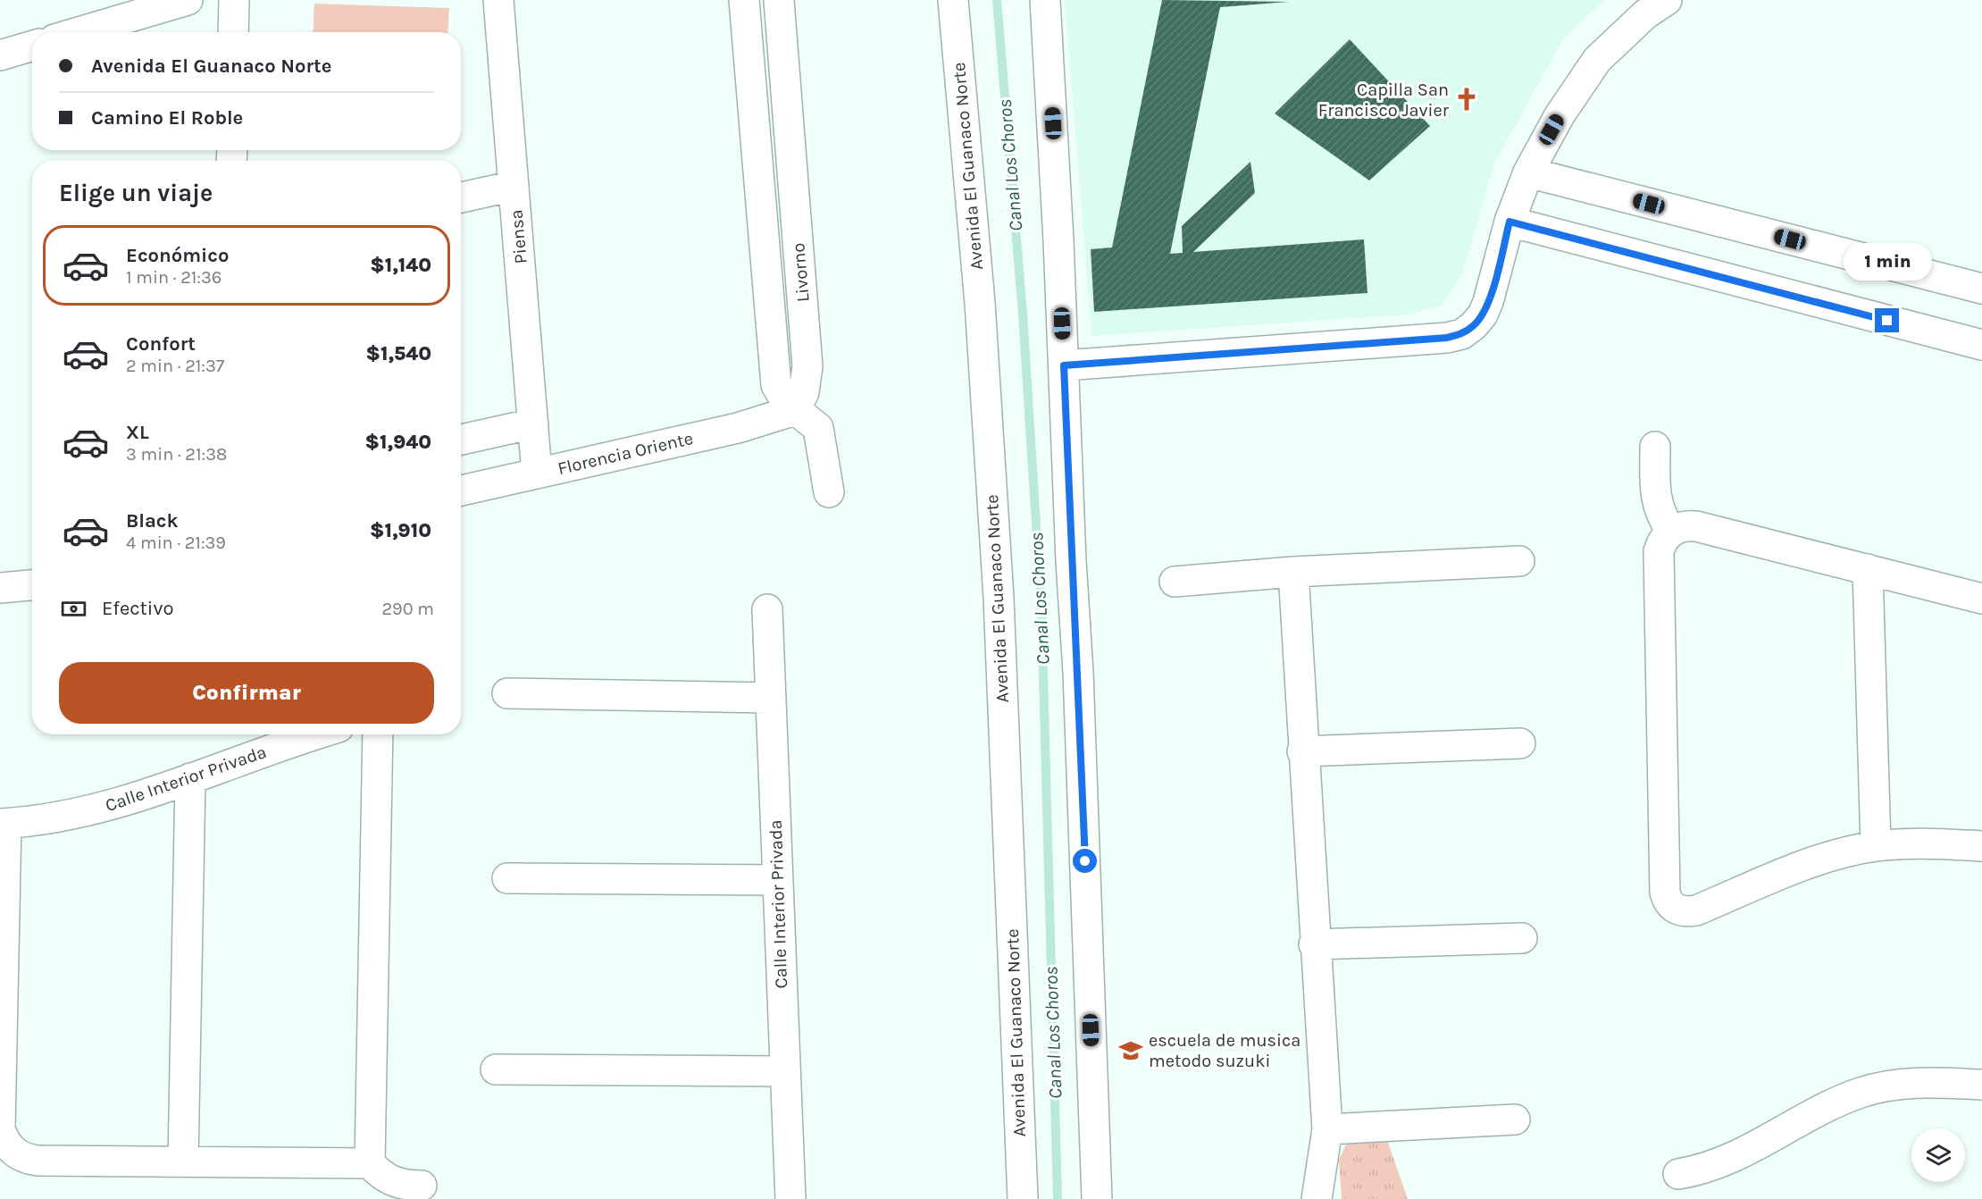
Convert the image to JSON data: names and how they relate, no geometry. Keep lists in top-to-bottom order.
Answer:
{
  "streets": {
    "street": [
      "Avenida El Guanaco Norte",
      "Piensa",
      "Livorno",
      "Florencia Oriente",
      "Calle Interior Privada"
    ]
  },
  "crossings": [
    ["Piensa", "Florencia Oriente"],
    ["Livorno", "Florencia Oriente"]
  ],
  "water": ["Canal Los Choros"],
  "places": {
    "church": ["Capilla San Francisco Javier"],
    "school or university": ["escuela de musica metodo suzuki"]
  },
  "page": {
    "banner": ["Avenida El Guanaco Norte", "Camino El Roble"],
    "heading": "Elige un viaje",
    "list": [
      {
        "name": "Económico",
        "note": "1 min · 21:36",
        "value": "$1,140"
      },
      {
        "name": "Confort",
        "note": "2 min · 21:37",
        "value": "$1,540"
      },
      {
        "name": "XL",
        "note": "3 min · 21:38",
        "value": "$1,940"
      },
      {
        "name": "Black",
        "note": "4 min · 21:39",
        "value": "$1,910"
      }
    ],
    "bubble": "1 min",
    "pay": ["Efectivo", "290 m"],
    "buttons": "Confirmar"
  }
}
